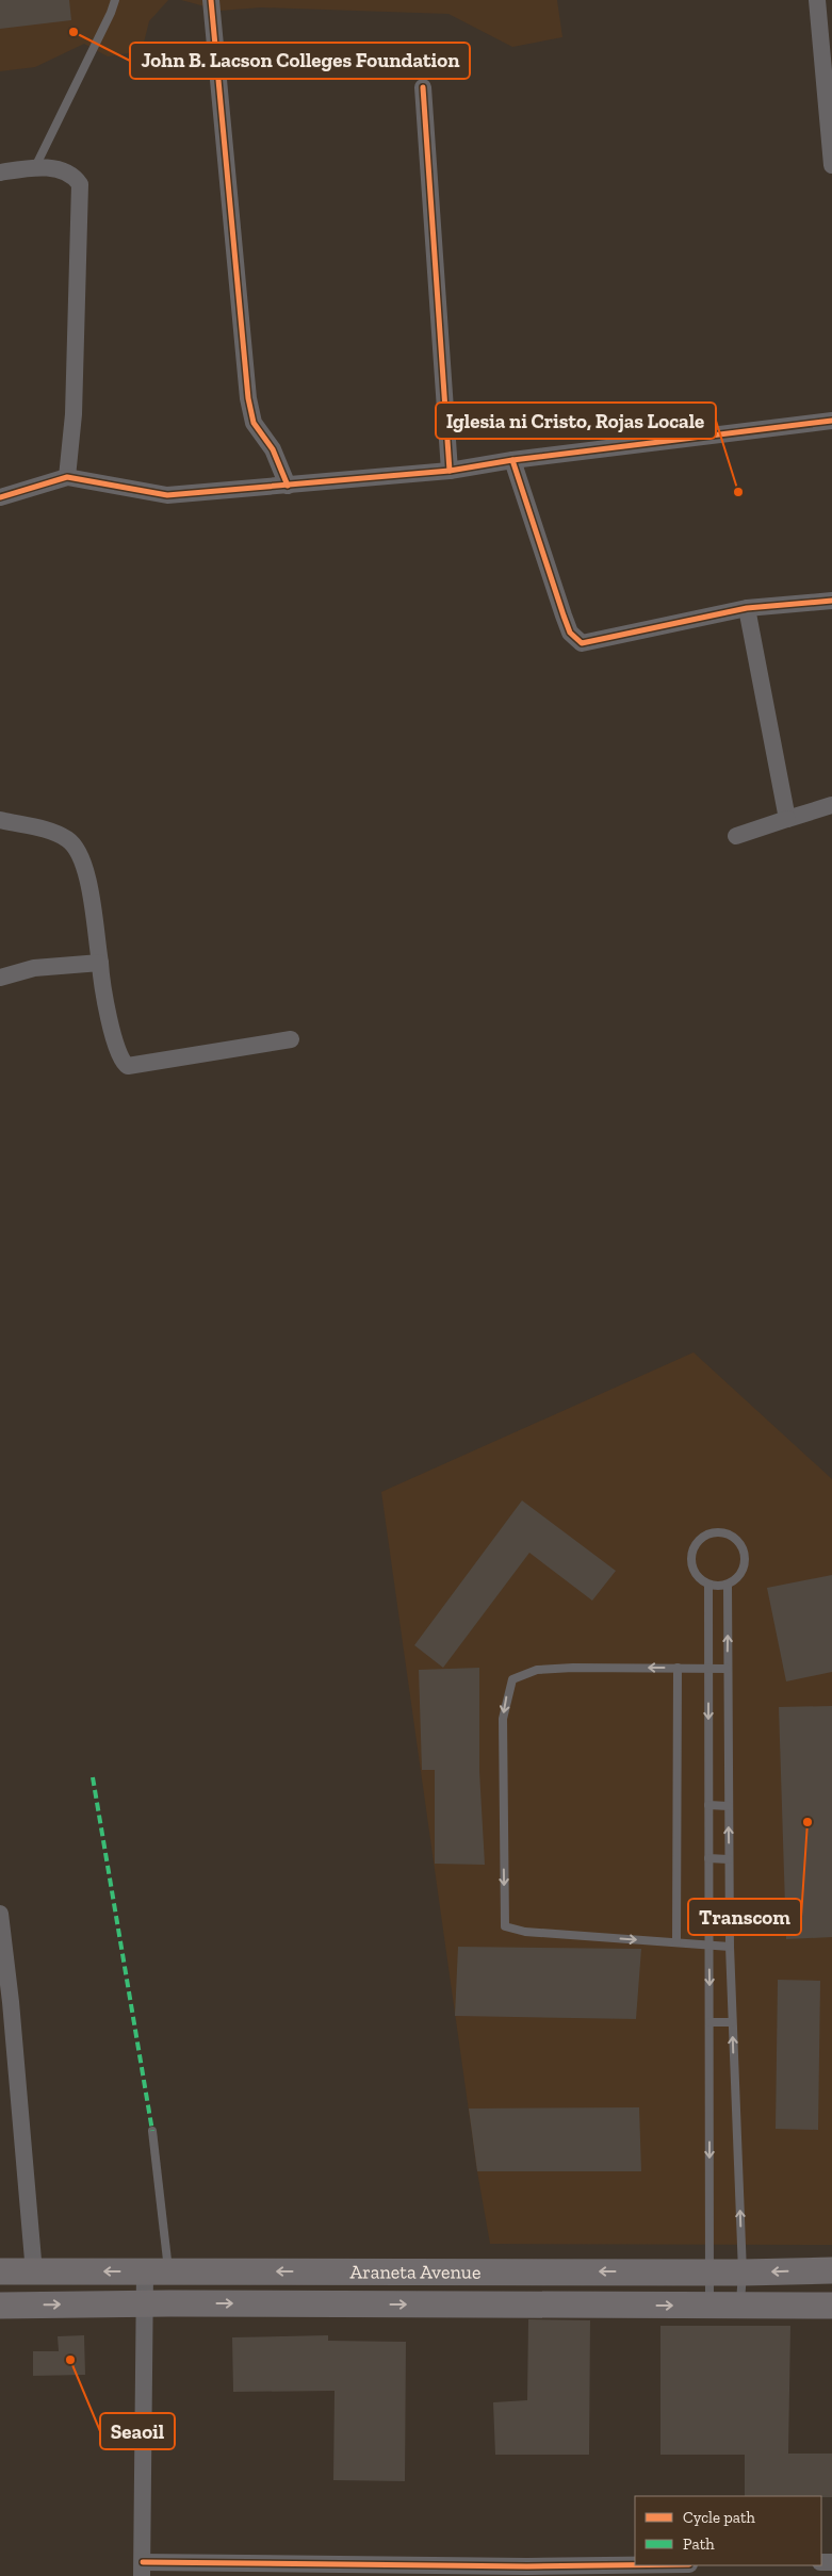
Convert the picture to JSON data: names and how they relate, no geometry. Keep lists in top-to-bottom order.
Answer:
{
  "streets": {
    "main road": ["Araneta Avenue"]
  },
  "places": [
    "John B. Lacson Colleges Foundation",
    "Iglesia ni Cristo, Rojas Locale",
    "Transcom",
    "Seaoil"
  ],
  "legend": ["Cycle path", "Path"]
}
